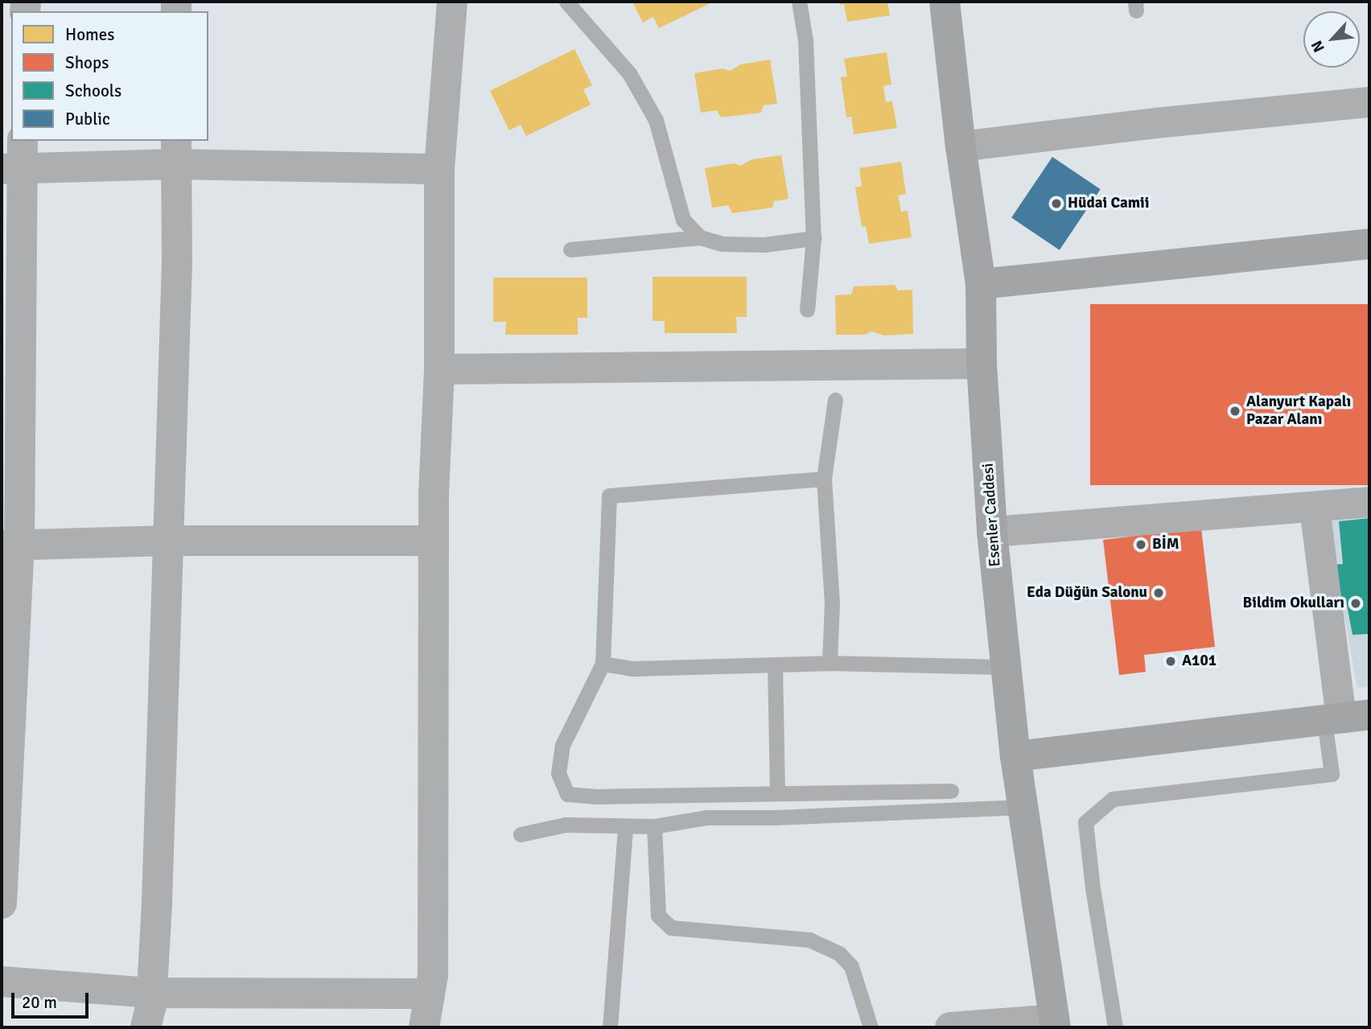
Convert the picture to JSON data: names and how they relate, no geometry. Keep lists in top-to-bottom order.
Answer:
{
  "streets": {
    "street": ["Esenler Caddesi"]
  },
  "places": [
    "Hüdai Camii",
    "Alanyurt Kapalı Pazar Alanı",
    "BİM",
    "Eda Düğün Salonu",
    "Bildim Okulları",
    "A101"
  ],
  "legend": [
    "Homes",
    "Shops",
    "Schools",
    "Public"
  ],
  "scale_bar": "20 m",
  "north": "bottom left"
}
